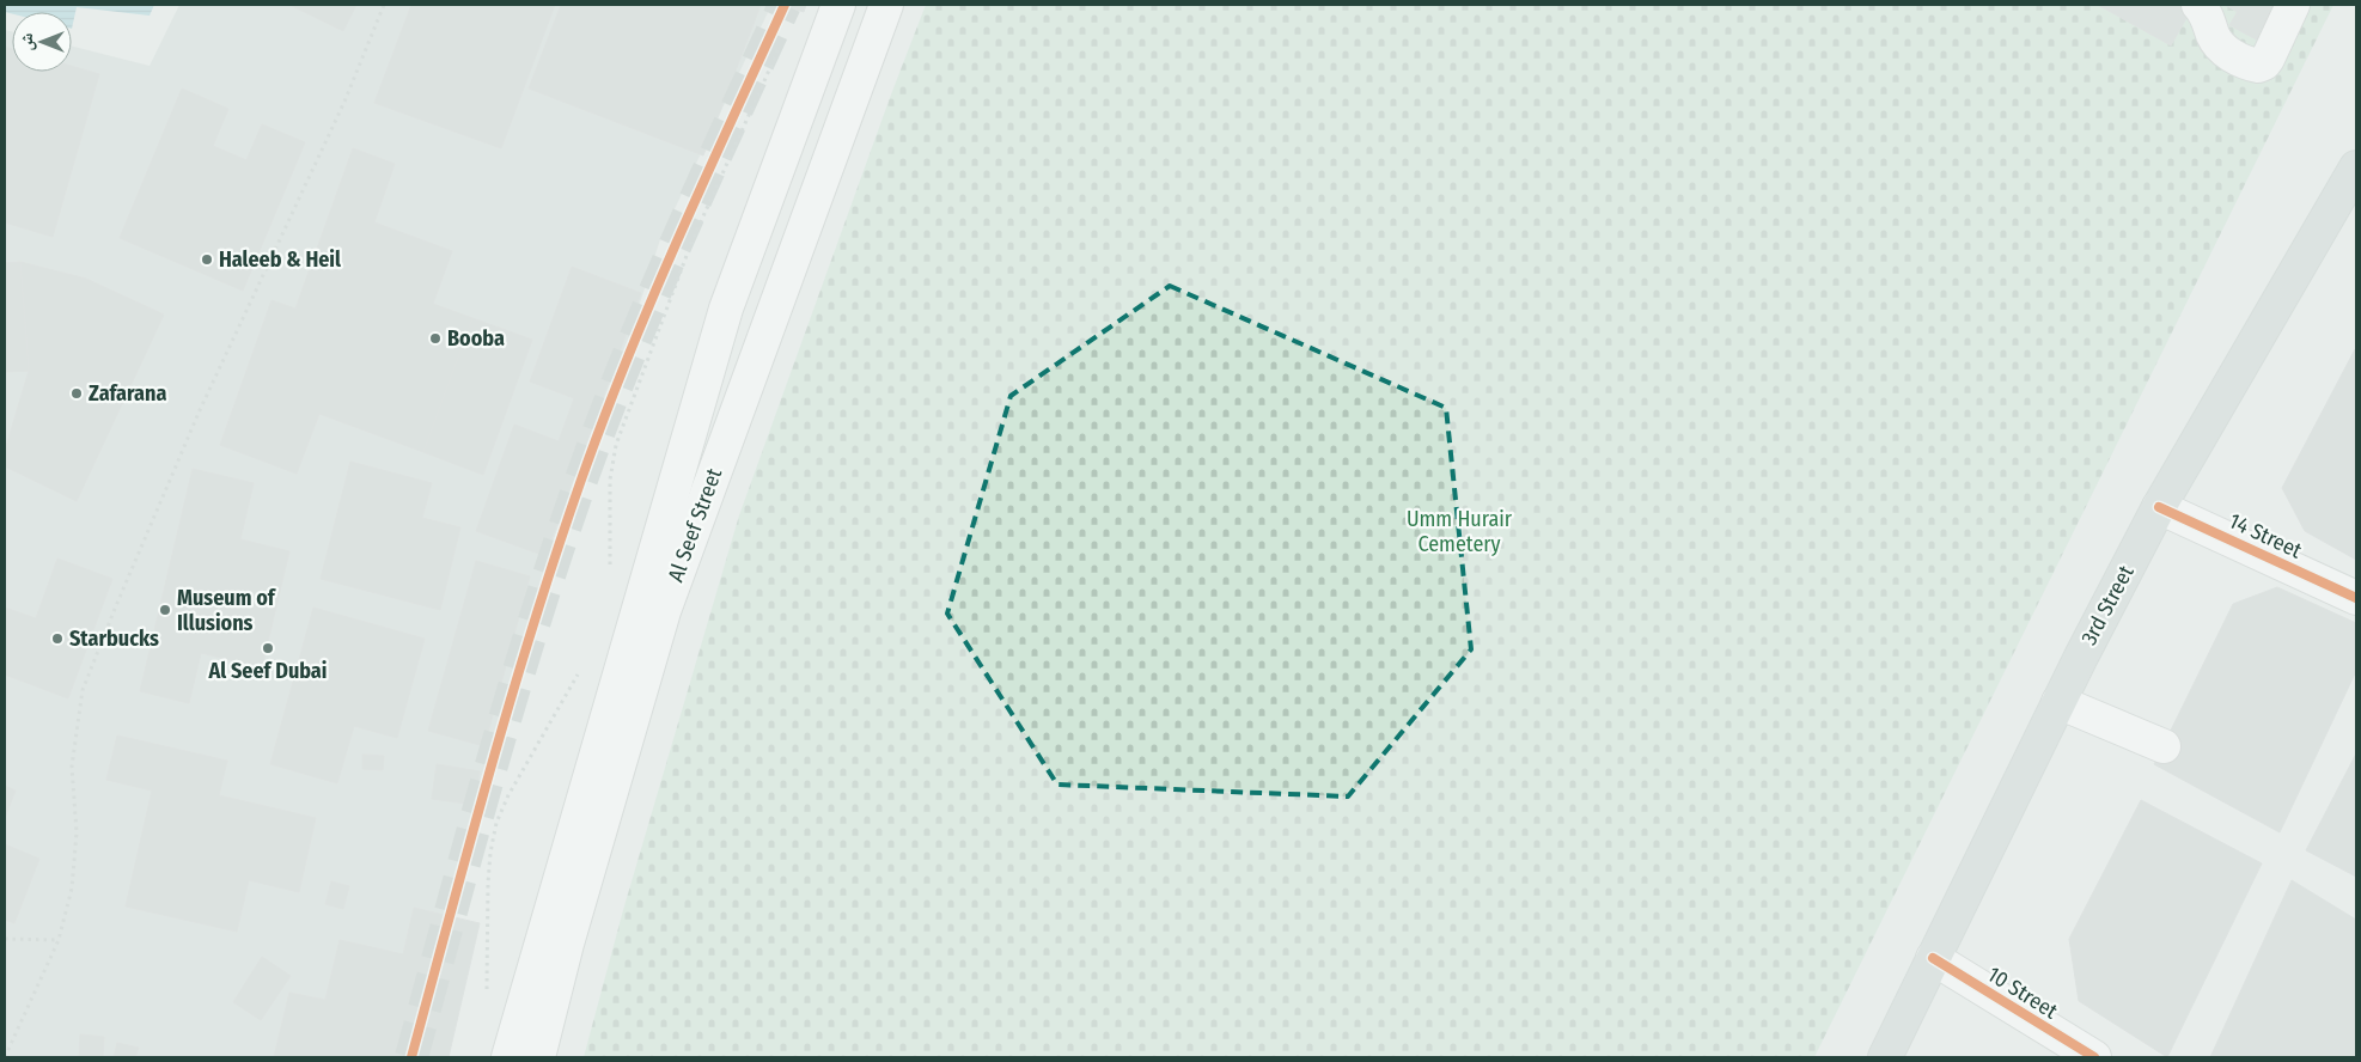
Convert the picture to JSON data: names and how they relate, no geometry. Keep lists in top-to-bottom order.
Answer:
{
  "streets": {
    "main road": ["3rd Street"],
    "street": ["Al Seef Street", "14 Street", "10 Street"]
  },
  "crossings": [
    ["14 Street", "3rd Street"],
    ["3rd Street", "10 Street"]
  ],
  "parks": ["Umm Hurair Cemetery"],
  "places": [
    "Haleeb & Heil",
    "Booba",
    "Zafarana",
    "Museum of Illusions",
    "Starbucks",
    "Al Seef Dubai"
  ],
  "north": "left"
}
